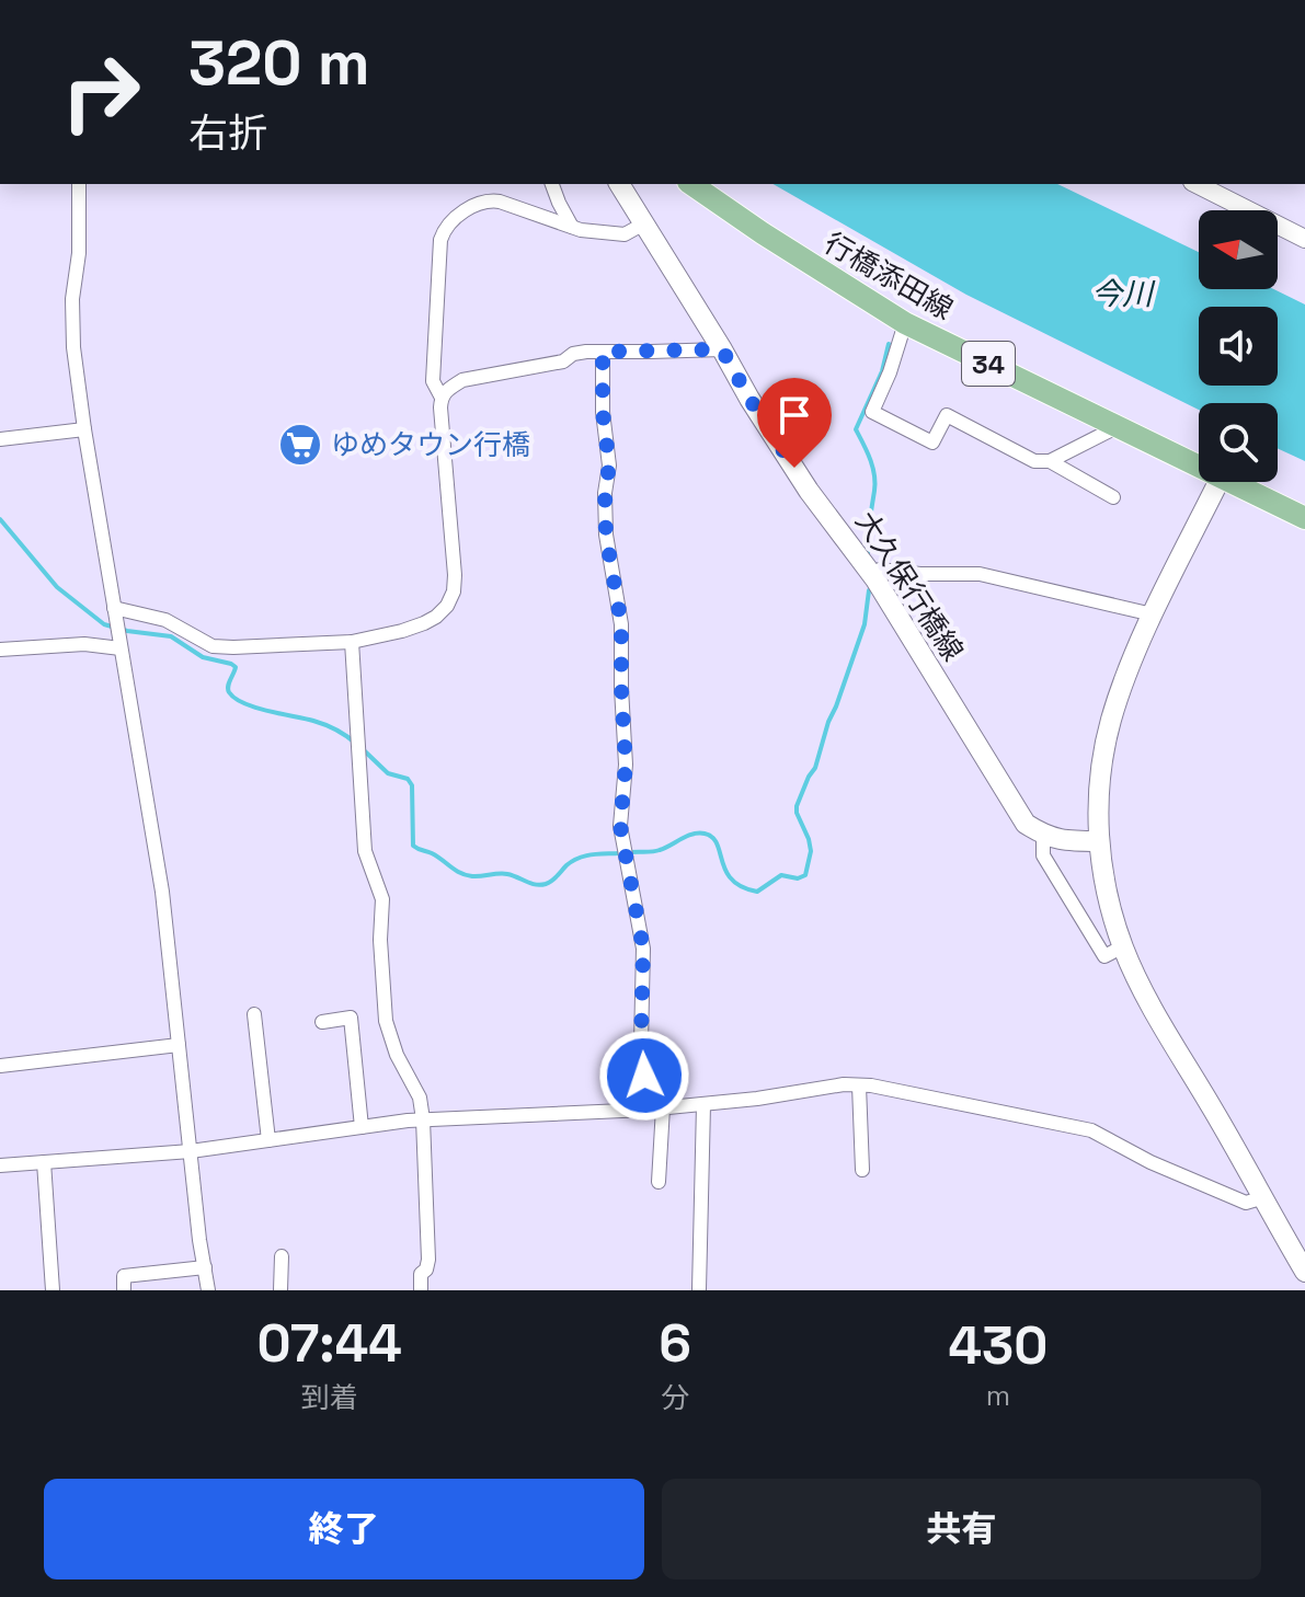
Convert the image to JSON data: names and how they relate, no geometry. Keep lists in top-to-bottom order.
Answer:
{
  "streets": {
    "main road": ["行橋添田線", "34", "大久保行橋線"]
  },
  "water": ["今川"],
  "places": {
    "supermarket": ["ゆめタウン行橋"]
  },
  "north": "left",
  "page": {
    "turn": ["320 m", "右折"],
    "eta": [
      "07:44",
      "到着",
      "6",
      "分",
      "430",
      "m"
    ],
    "buttons": ["終了", "共有"]
  }
}
